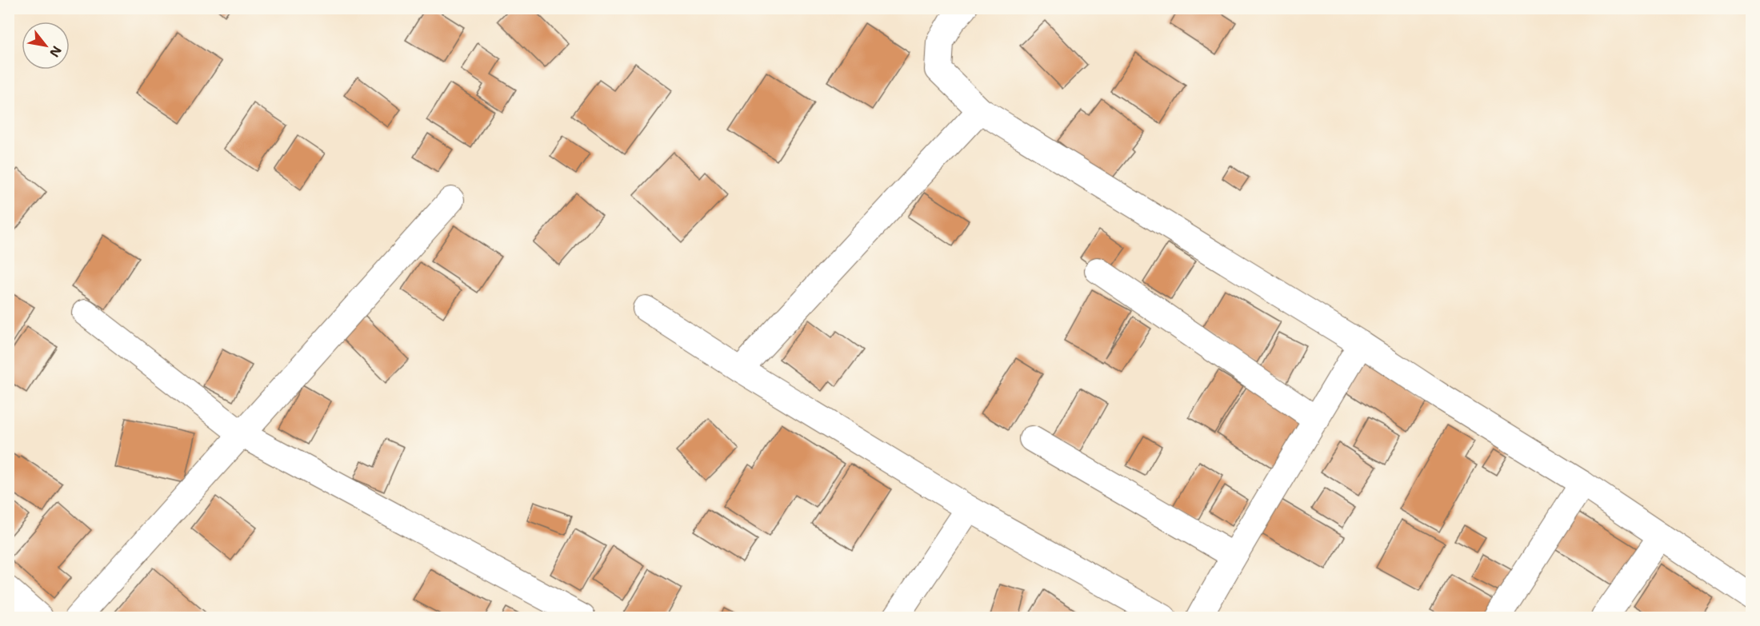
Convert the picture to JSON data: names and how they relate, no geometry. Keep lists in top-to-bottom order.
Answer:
{
  "north": "bottom right"
}
